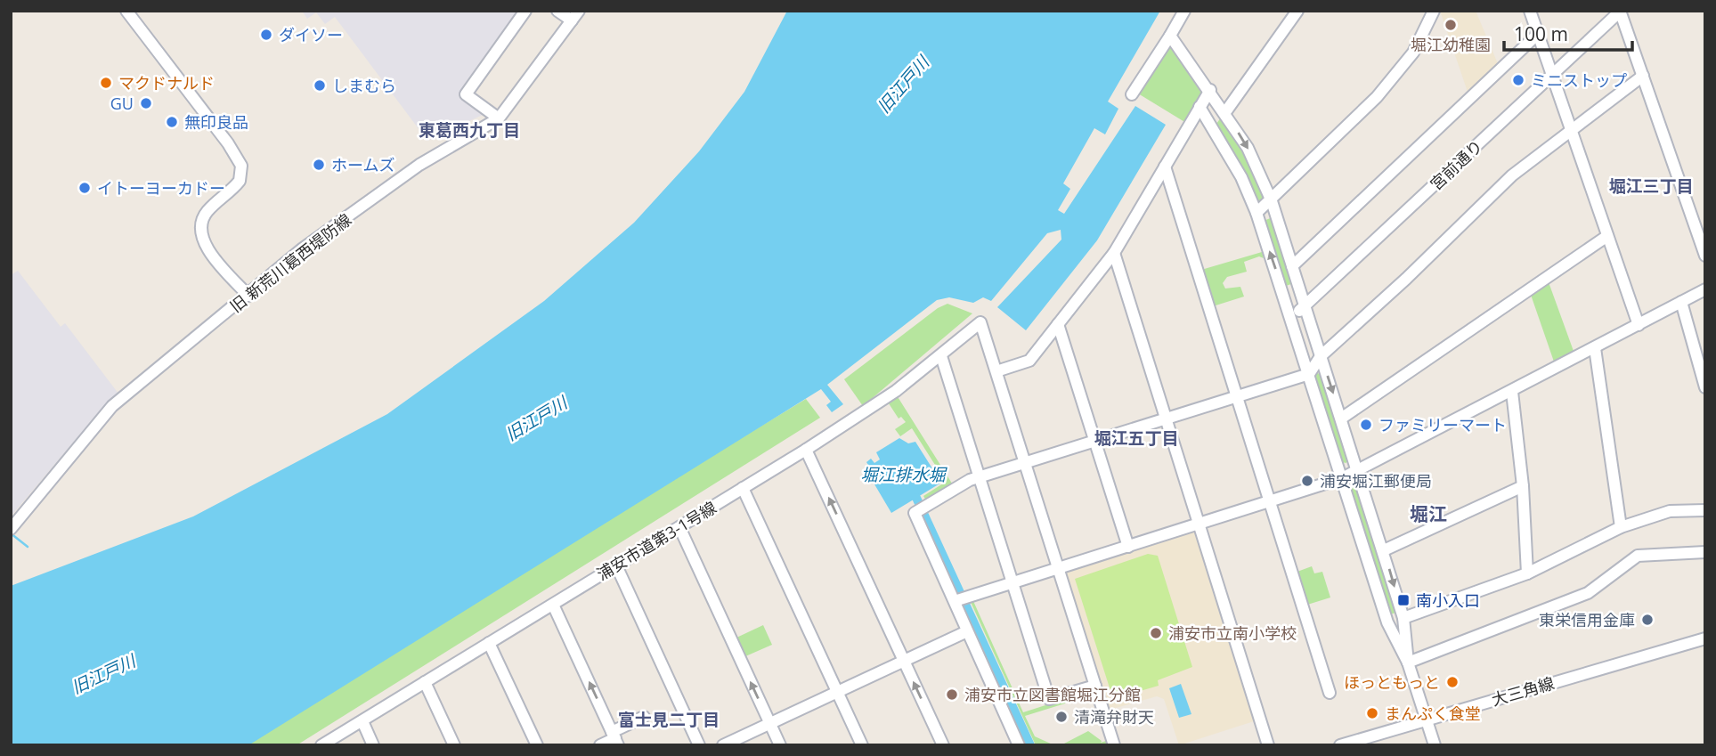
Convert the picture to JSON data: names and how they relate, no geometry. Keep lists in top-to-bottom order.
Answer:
{
  "streets": {
    "street": [
      "宮前通り",
      "旧 新荒川葛西堤防線",
      "浦安市道第3-1号線",
      "大三角線"
    ]
  },
  "districts": [
    "東葛西九丁目",
    "堀江三丁目",
    "堀江五丁目",
    "堀江",
    "富士見二丁目"
  ],
  "water": ["旧江戸川", "堀江排水堀"],
  "places": {
    "other": [
      "堀江幼稚園",
      "ダイソー",
      "ミニストップ",
      "マクドナルド",
      "しまむら",
      "GU",
      "無印良品",
      "ホームズ",
      "イトーヨーカドー",
      "ファミリーマート",
      "浦安堀江郵便局",
      "東栄信用金庫",
      "浦安市立南小学校",
      "ほっともっと",
      "浦安市立図書館堀江分館",
      "まんぷく食堂",
      "清滝弁財天"
    ],
    "transit": ["南小入口"]
  },
  "scale_bar": "100 m"
}
